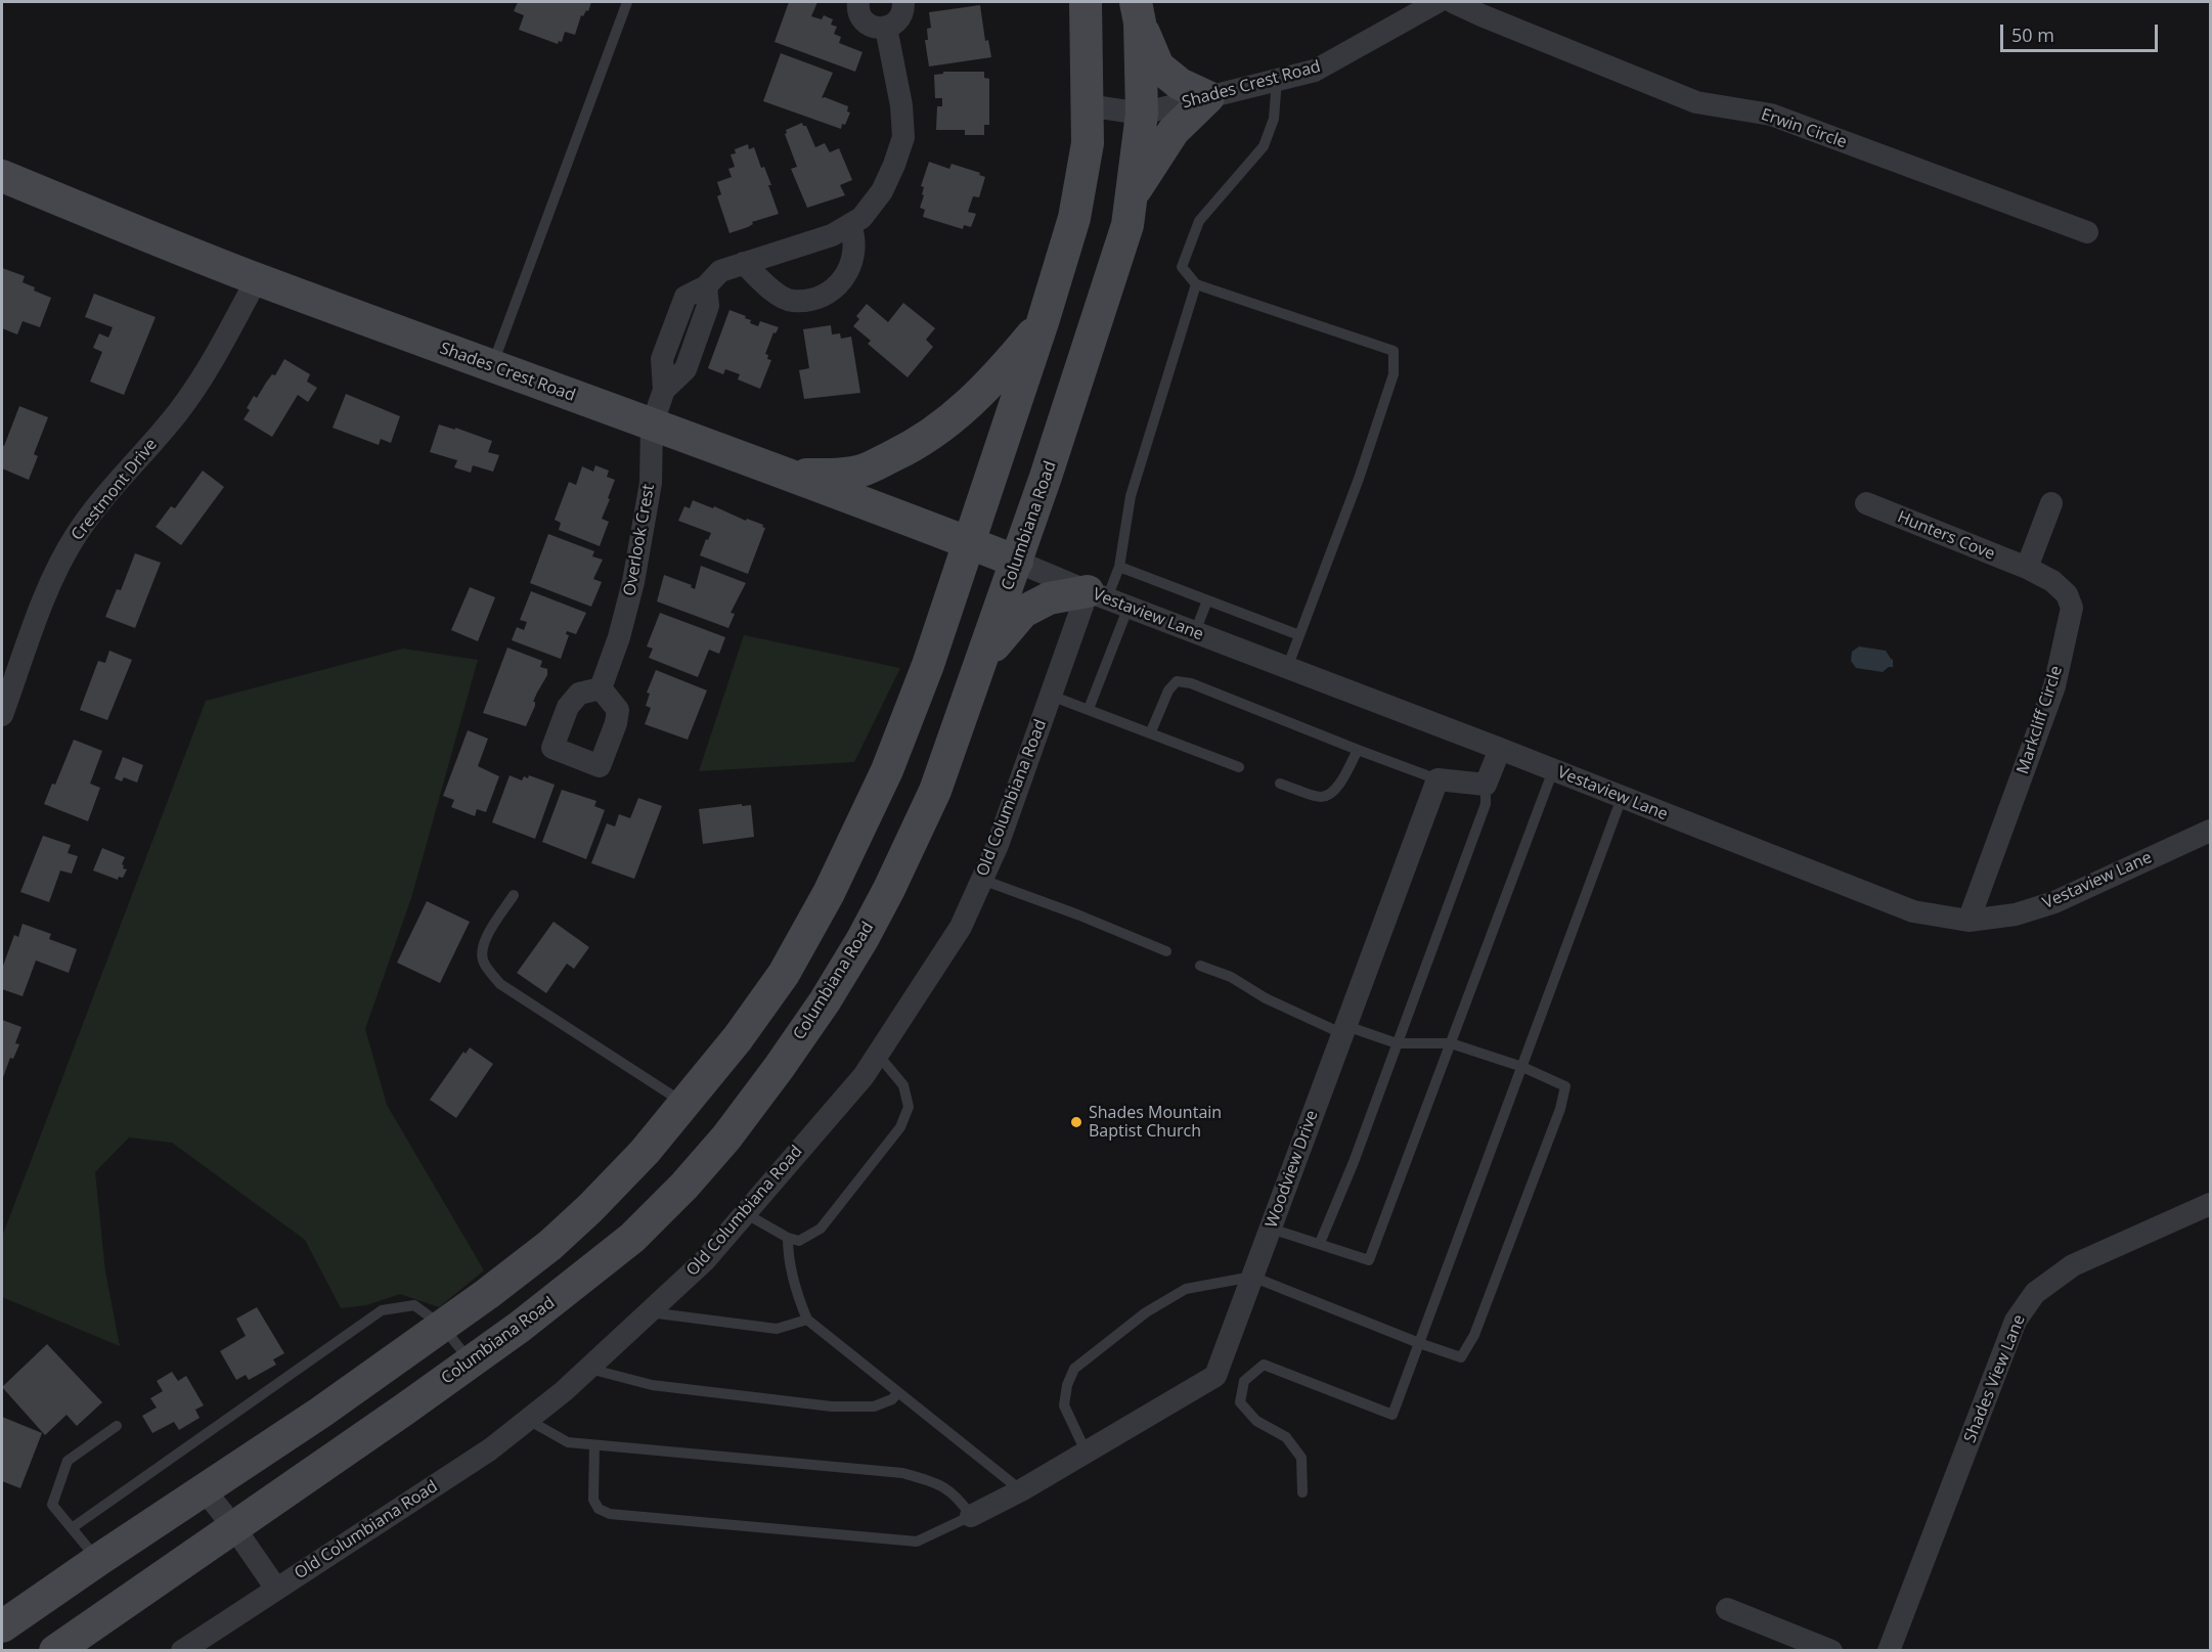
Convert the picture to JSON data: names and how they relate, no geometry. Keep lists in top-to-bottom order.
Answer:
{
  "streets": {
    "main road": ["Shades Crest Road", "Columbiana Road"],
    "street": [
      "Erwin Circle",
      "Crestmont Drive",
      "Hunters Cove",
      "Overlook Crest",
      "Vestaview Lane",
      "Markcliff Circle",
      "Old Columbiana Road",
      "Woodview Drive",
      "Shades View Lane"
    ]
  },
  "crossings": [
    ["Shades Crest Road", "Crestmont Drive"],
    ["Shades Crest Road", "Columbiana Road"],
    ["Shades Crest Road", "Overlook Crest"],
    ["Shades Crest Road", "Vestaview Lane"],
    ["Columbiana Road", "Vestaview Lane"],
    ["Hunters Cove", "Markcliff Circle"],
    ["Vestaview Lane", "Markcliff Circle"],
    ["Vestaview Lane", "Old Columbiana Road"]
  ],
  "places": ["Shades Mountain Baptist Church"],
  "scale_bar": "50 m"
}
